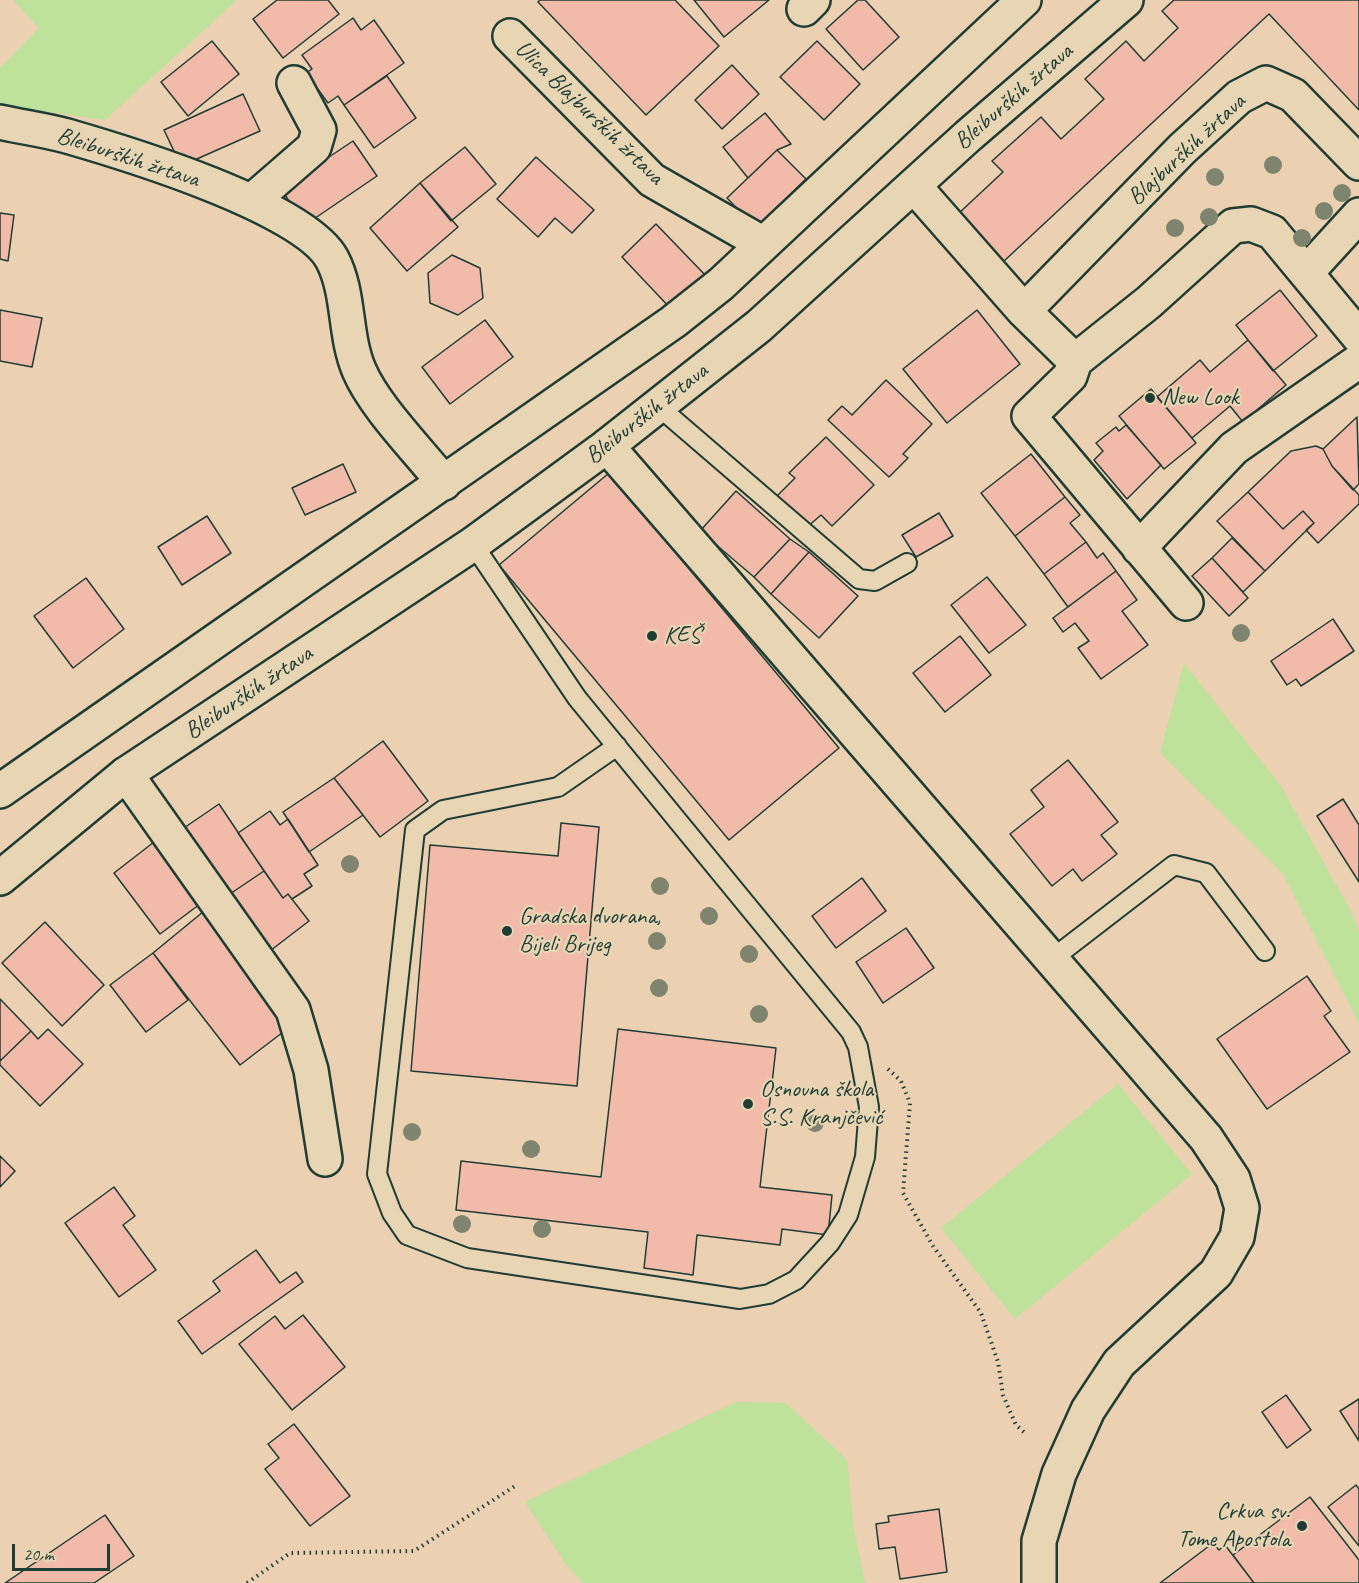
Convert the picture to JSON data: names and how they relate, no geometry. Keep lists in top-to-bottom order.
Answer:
{
  "streets": {
    "street": ["Bleiburških žrtava", "Ulica Blajburških žrtava", "Blajburških žrtava"]
  },
  "places": [
    "New Look",
    "KEŠ",
    "Gradska dvorana, Bijeli Brijeg",
    "Osnovna škola S.S. Kranjčević",
    "Crkva sv. Tome Apostola"
  ],
  "scale_bar": "20 m"
}
